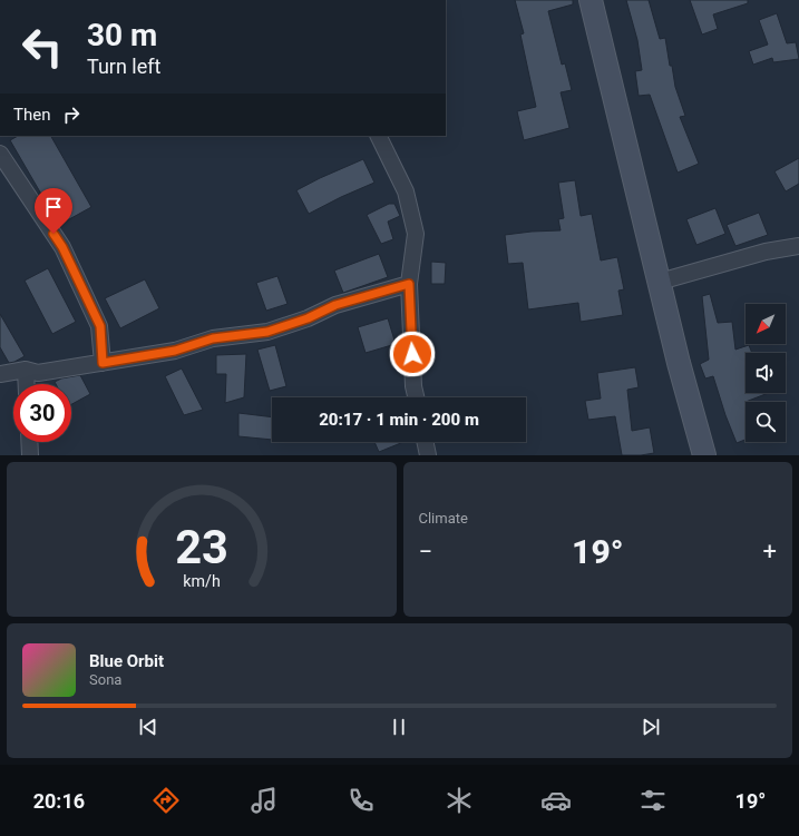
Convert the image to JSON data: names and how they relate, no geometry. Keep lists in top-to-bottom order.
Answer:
{
  "north": "bottom left",
  "page": {
    "turn": ["30 m", "Turn left"],
    "then": "Then",
    "limit": "30",
    "trip": "20:17 · 1 min · 200 m",
    "tile": "Climate",
    "heat": ["−", "19°", "+"],
    "song": ["Blue Orbit", "Sona"],
    "tabs": ["20:16", "19°"],
    "gauge": ["23", "km/h"]
  }
}
